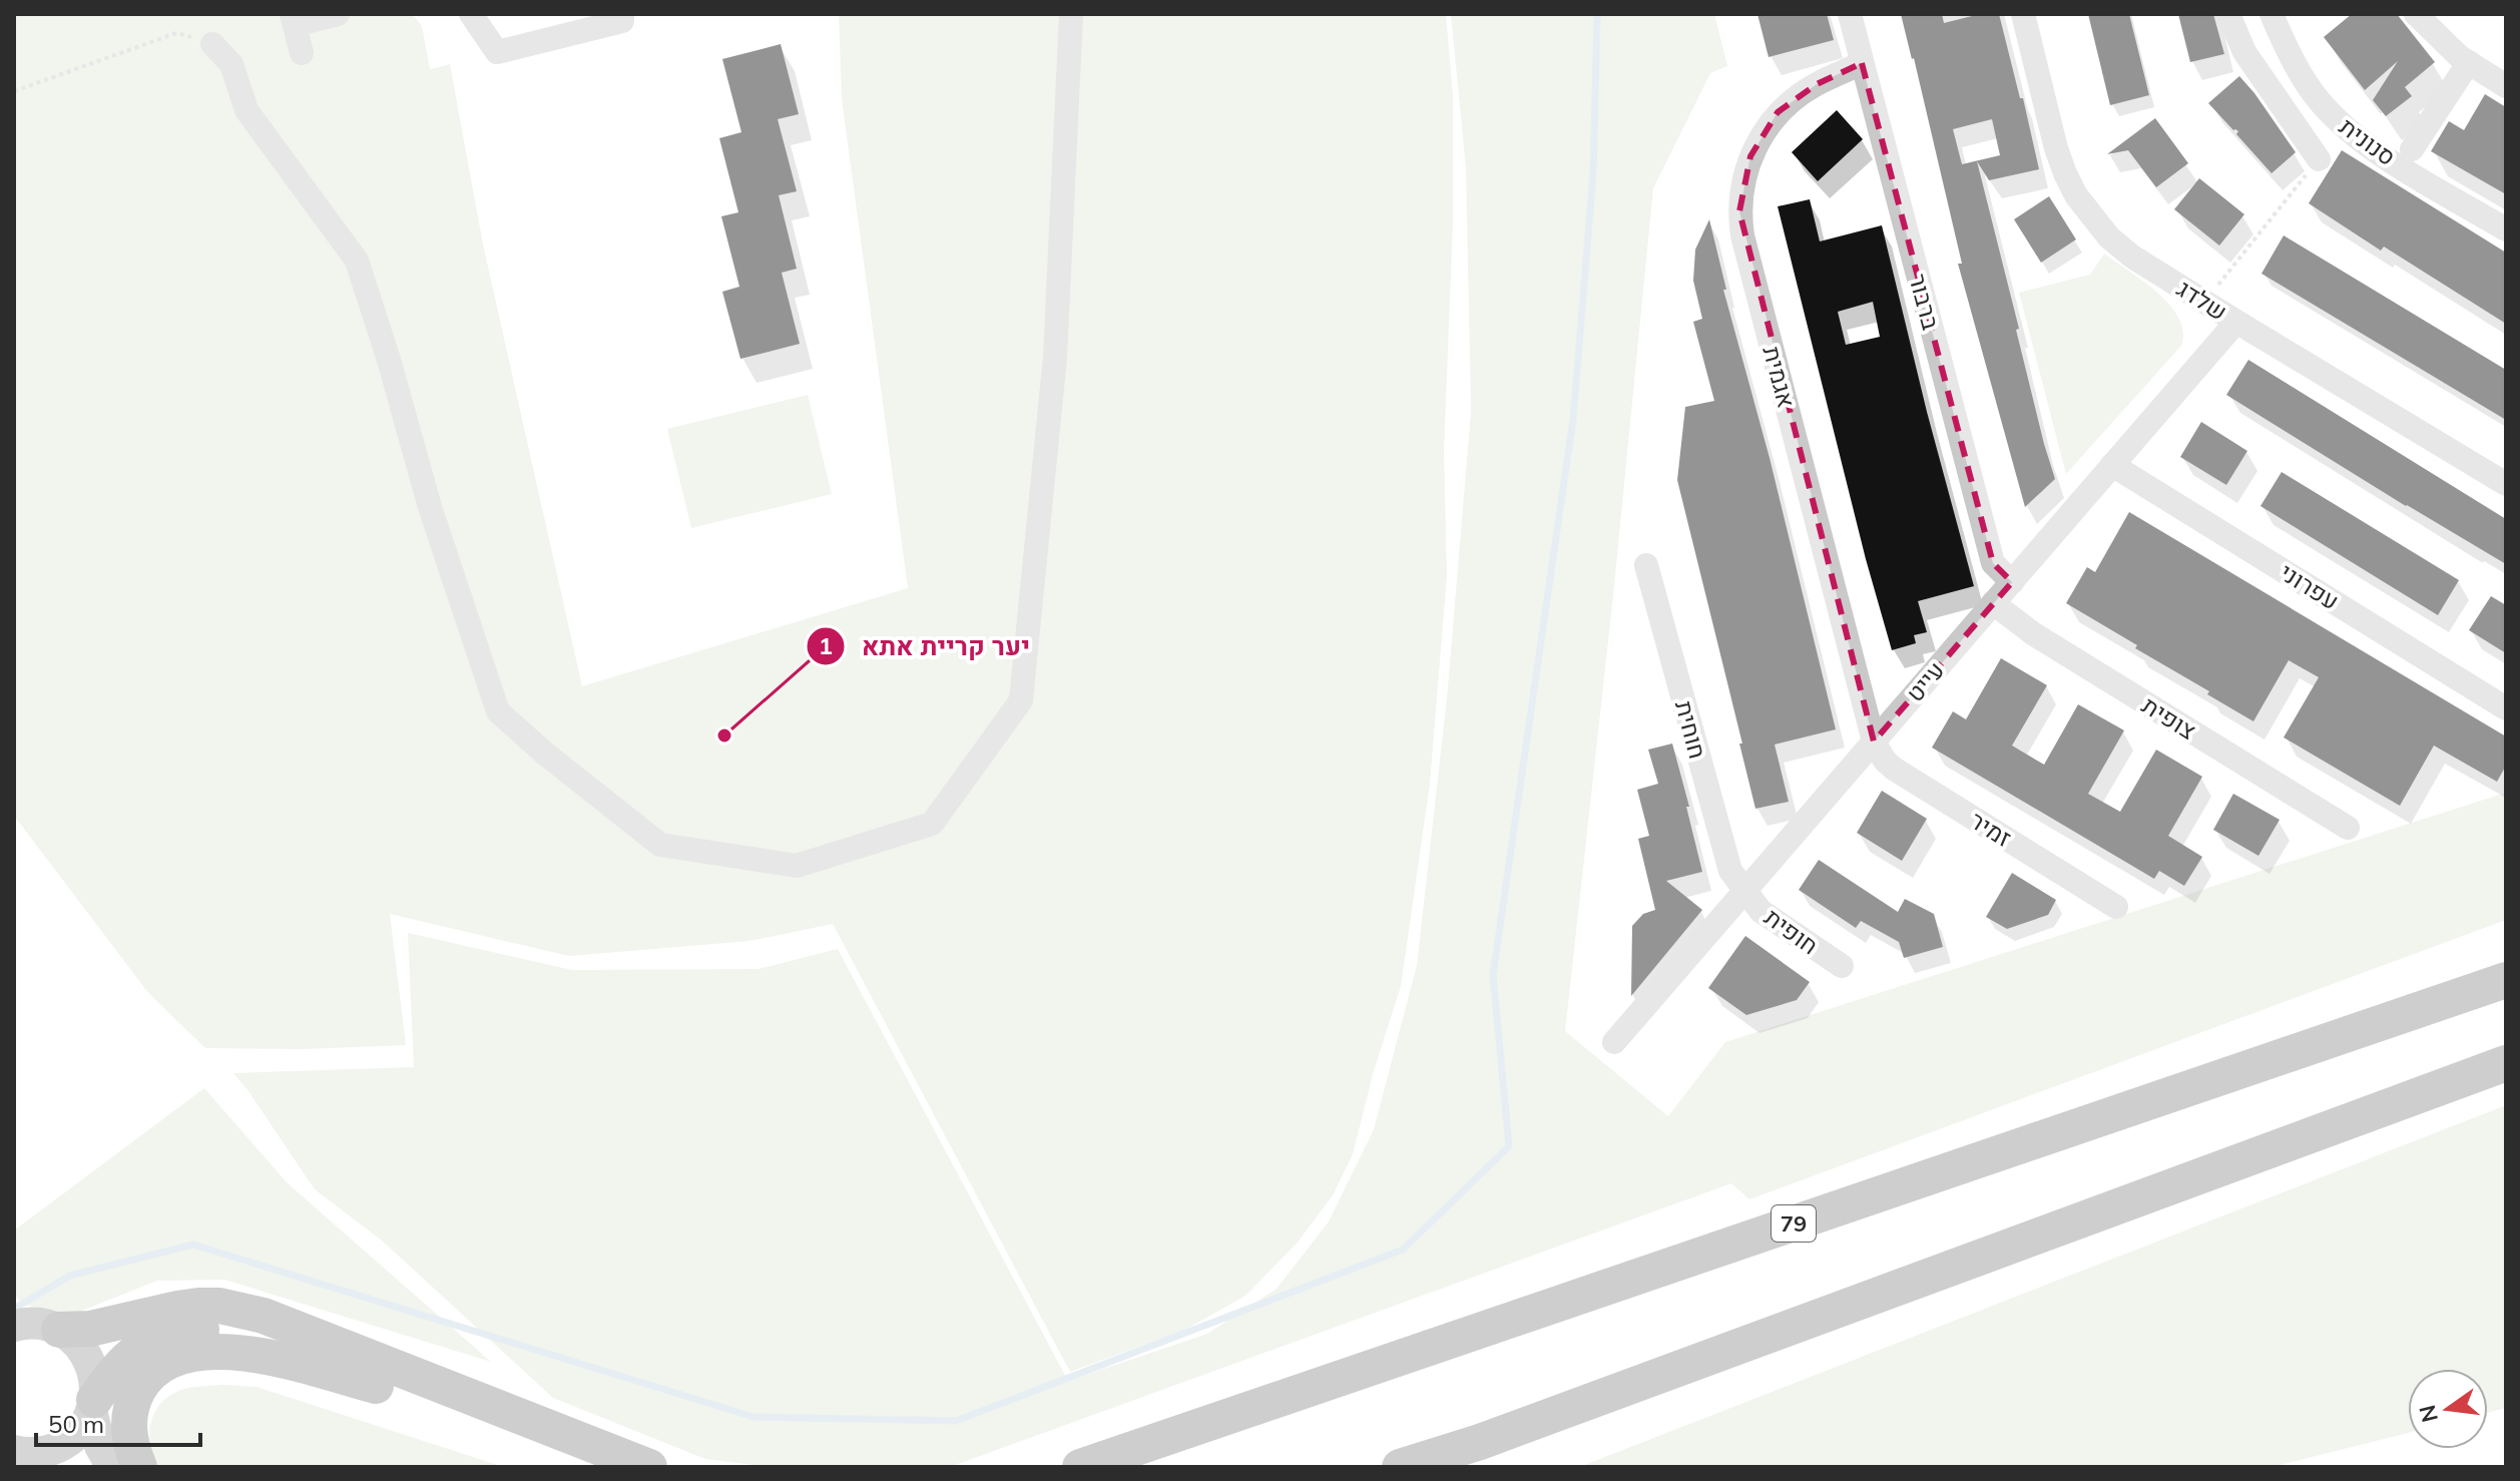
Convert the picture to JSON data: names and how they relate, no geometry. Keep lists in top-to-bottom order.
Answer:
{
  "streets": {
    "highway": ["79"],
    "street": [
      "סנונית",
      "שלדג",
      "ברבור",
      "אגמית",
      "עפרוני",
      "עייט",
      "צופית",
      "חוחית",
      "זמיר",
      "חופית"
    ]
  },
  "crossings": [
    ["שלדג", "עייט"],
    ["ברבור", "אגמית"],
    ["ברבור", "עייט"],
    ["אגמית", "עייט"],
    ["אגמית", "זמיר"],
    ["עפרוני", "עייט"],
    ["עייט", "צופית"],
    ["עייט", "חוחית"],
    ["עייט", "זמיר"],
    ["עייט", "חופית"],
    ["חוחית", "חופית"]
  ],
  "places": ["יער קריית אתא"],
  "scale_bar": "50 m",
  "north": "left"
}
